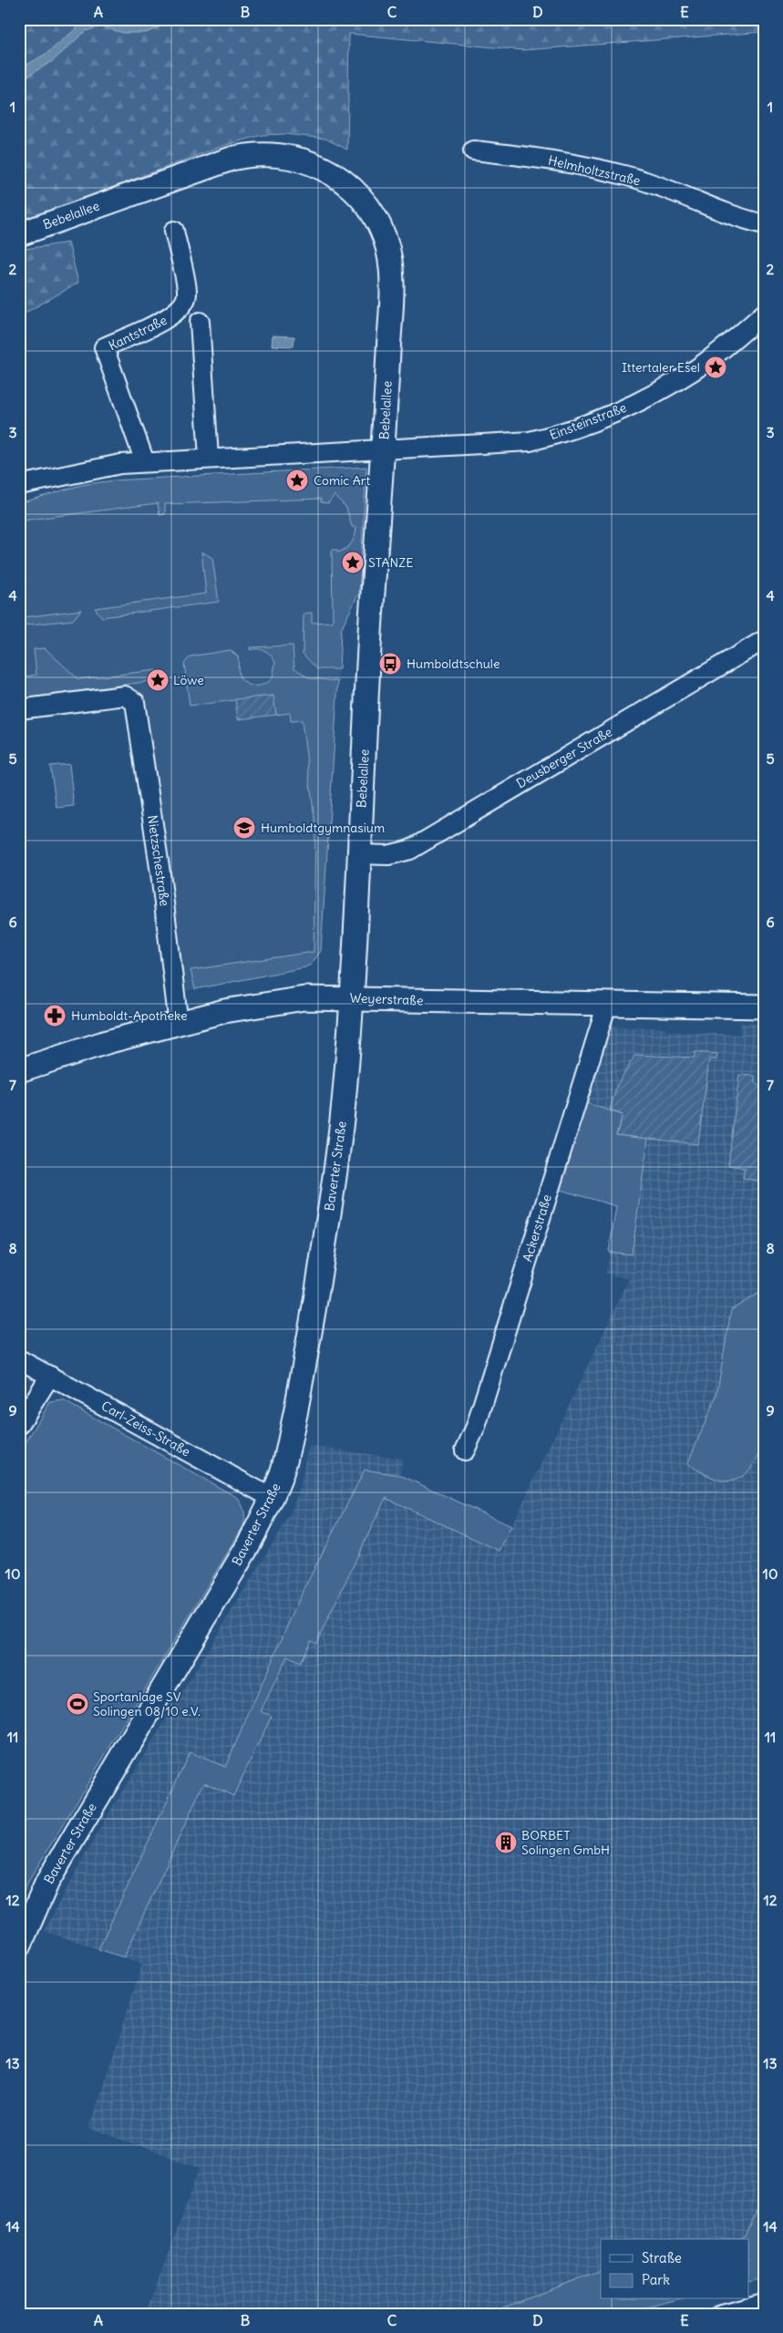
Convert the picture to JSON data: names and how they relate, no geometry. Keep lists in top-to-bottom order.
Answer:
{
  "streets": {
    "main road": ["Bebelallee", "Weyerstraße", "Baverter Straße"],
    "street": [
      "Helmholtzstraße",
      "Kantstraße",
      "Einsteinstraße",
      "Deusberger Straße",
      "Nietzschestraße",
      "Ackerstraße",
      "Carl-Zeiss-Straße"
    ]
  },
  "crossings": [
    ["Bebelallee", "Einsteinstraße"],
    ["Bebelallee", "Deusberger Straße"],
    ["Bebelallee", "Weyerstraße"],
    ["Bebelallee", "Baverter Straße"],
    ["Nietzschestraße", "Weyerstraße"],
    ["Weyerstraße", "Baverter Straße"],
    ["Weyerstraße", "Ackerstraße"],
    ["Baverter Straße", "Carl-Zeiss-Straße"]
  ],
  "places": {
    "place": [
      "Ittertaler Esel",
      "Comic Art",
      "STANZE",
      "Löwe"
    ],
    "bus stop": ["Humboldtschule"],
    "school or university": ["Humboldtgymnasium"],
    "pharmacy": ["Humboldt-Apotheke"],
    "sports": ["Sportanlage SV Solingen 08/10 e.V."],
    "building": ["BORBET Solingen GmbH"]
  },
  "legend": ["Straße", "Park"],
  "grid": {
    "columns": [
      "A",
      "B",
      "C",
      "D",
      "E"
    ],
    "rows": [
      "1",
      "2",
      "3",
      "4",
      "5",
      "6",
      "7",
      "8",
      "9",
      "10",
      "11",
      "12",
      "13",
      "14"
    ]
  }
}
